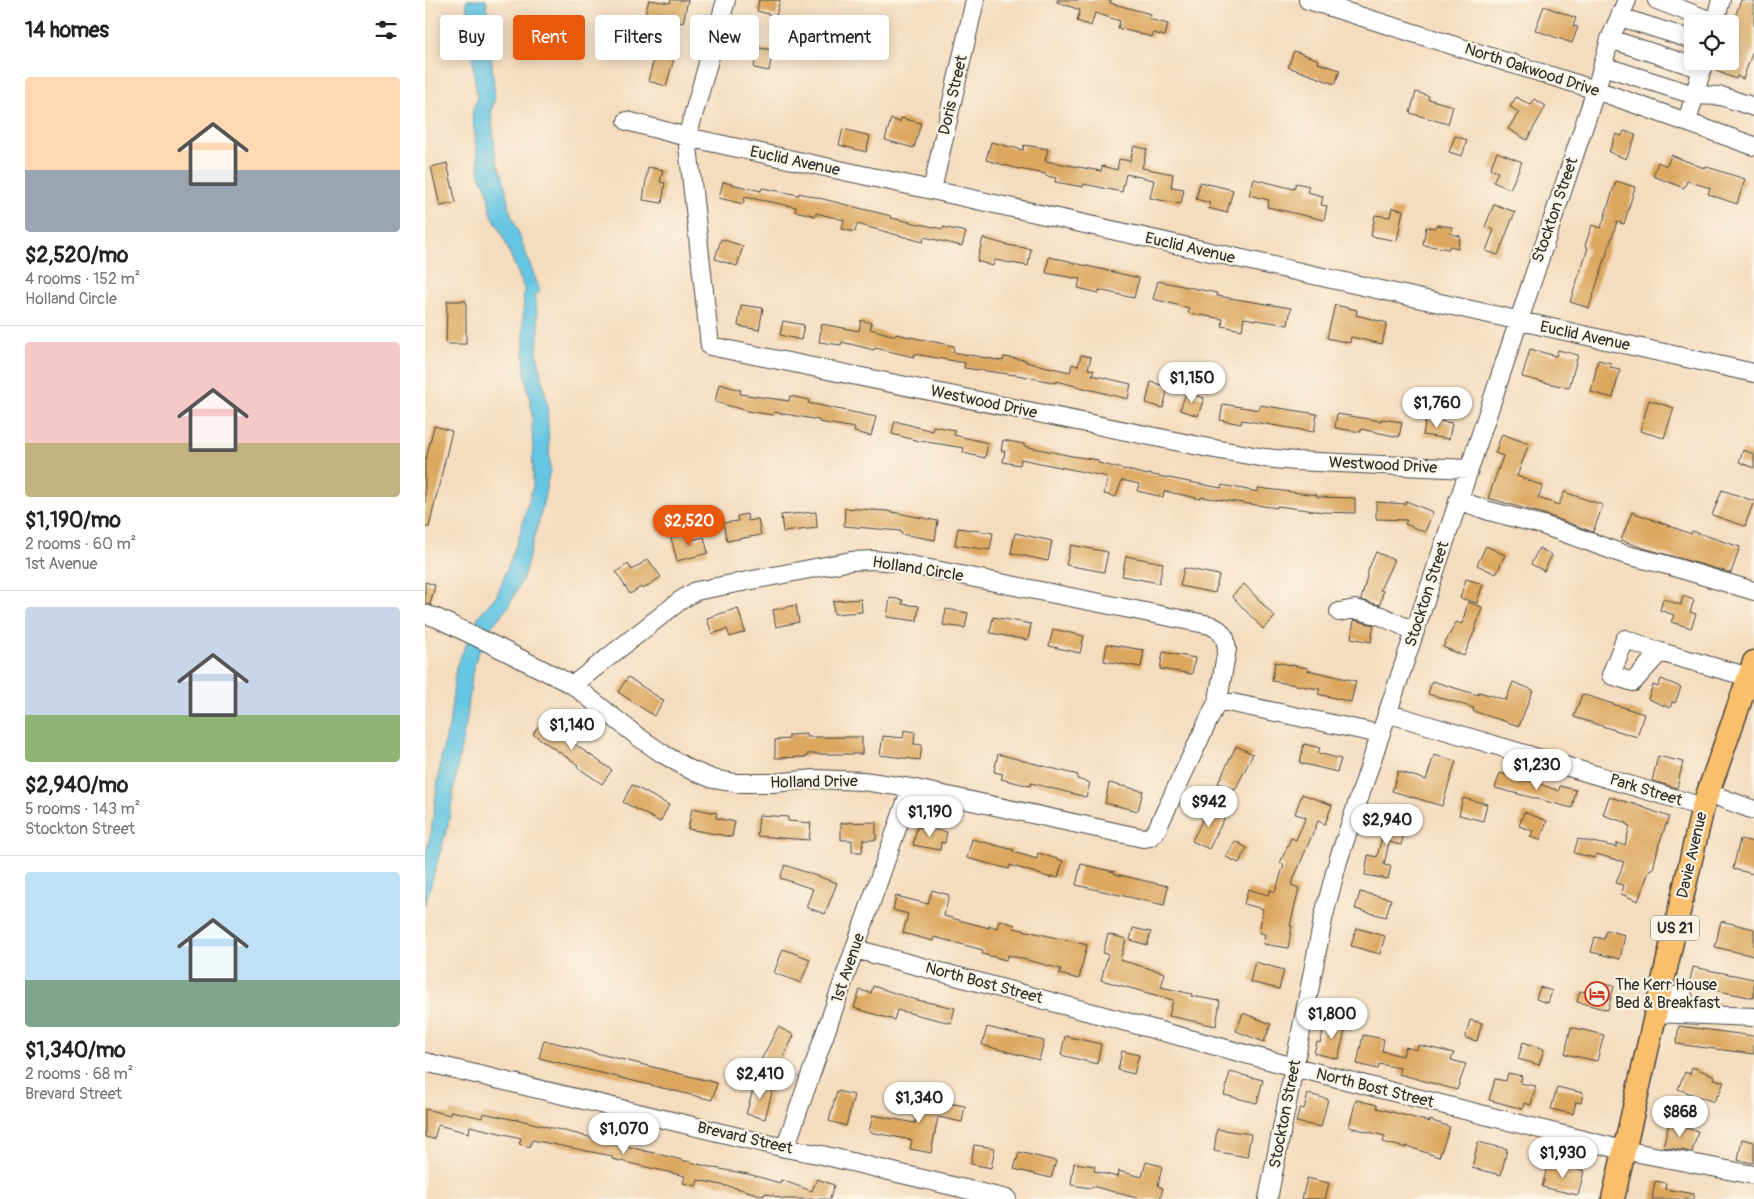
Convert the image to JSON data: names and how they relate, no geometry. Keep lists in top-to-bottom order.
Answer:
{
  "streets": {
    "main road": ["Davie Avenue", "US 21"],
    "street": [
      "North Oakwood Drive",
      "Doris Street",
      "Euclid Avenue",
      "Stockton Street",
      "Westwood Drive",
      "Holland Circle",
      "Holland Drive",
      "Park Street",
      "1st Avenue",
      "North Bost Street",
      "Brevard Street"
    ]
  },
  "crossings": [
    ["North Oakwood Drive", "Stockton Street"],
    ["Doris Street", "Euclid Avenue"],
    ["Euclid Avenue", "Stockton Street"],
    ["Euclid Avenue", "Westwood Drive"],
    ["Stockton Street", "Westwood Drive"],
    ["Stockton Street", "Park Street"],
    ["Stockton Street", "North Bost Street"],
    ["Holland Circle", "Holland Drive"],
    ["Holland Drive", "1st Avenue"],
    ["Park Street", "Davie Avenue"],
    ["Davie Avenue", "North Bost Street"],
    ["1st Avenue", "North Bost Street"],
    ["1st Avenue", "Brevard Street"]
  ],
  "places": {
    "hotel": ["The Kerr House Bed & Breakfast"]
  },
  "page": {
    "heading": "14 homes",
    "chip": [
      "Buy",
      "Rent",
      "Filters",
      "New",
      "Apartment"
    ],
    "list": [
      {
        "name": "$2,520/mo",
        "note": "4 rooms · 152 m² · Holland Circle"
      },
      {
        "name": "$1,190/mo",
        "note": "2 rooms · 60 m² · 1st Avenue"
      },
      {
        "name": "$2,940/mo",
        "note": "5 rooms · 143 m² · Stockton Street"
      },
      {
        "name": "$1,340/mo",
        "note": "2 rooms · 68 m² · Brevard Street"
      }
    ],
    "price": [
      "$1,150",
      "$1,760",
      "$2,520",
      "$1,140",
      "$1,230",
      "$942",
      "$1,190",
      "$2,940",
      "$1,800",
      "$2,410",
      "$1,340",
      "$868",
      "$1,070",
      "$1,930"
    ]
  }
}
